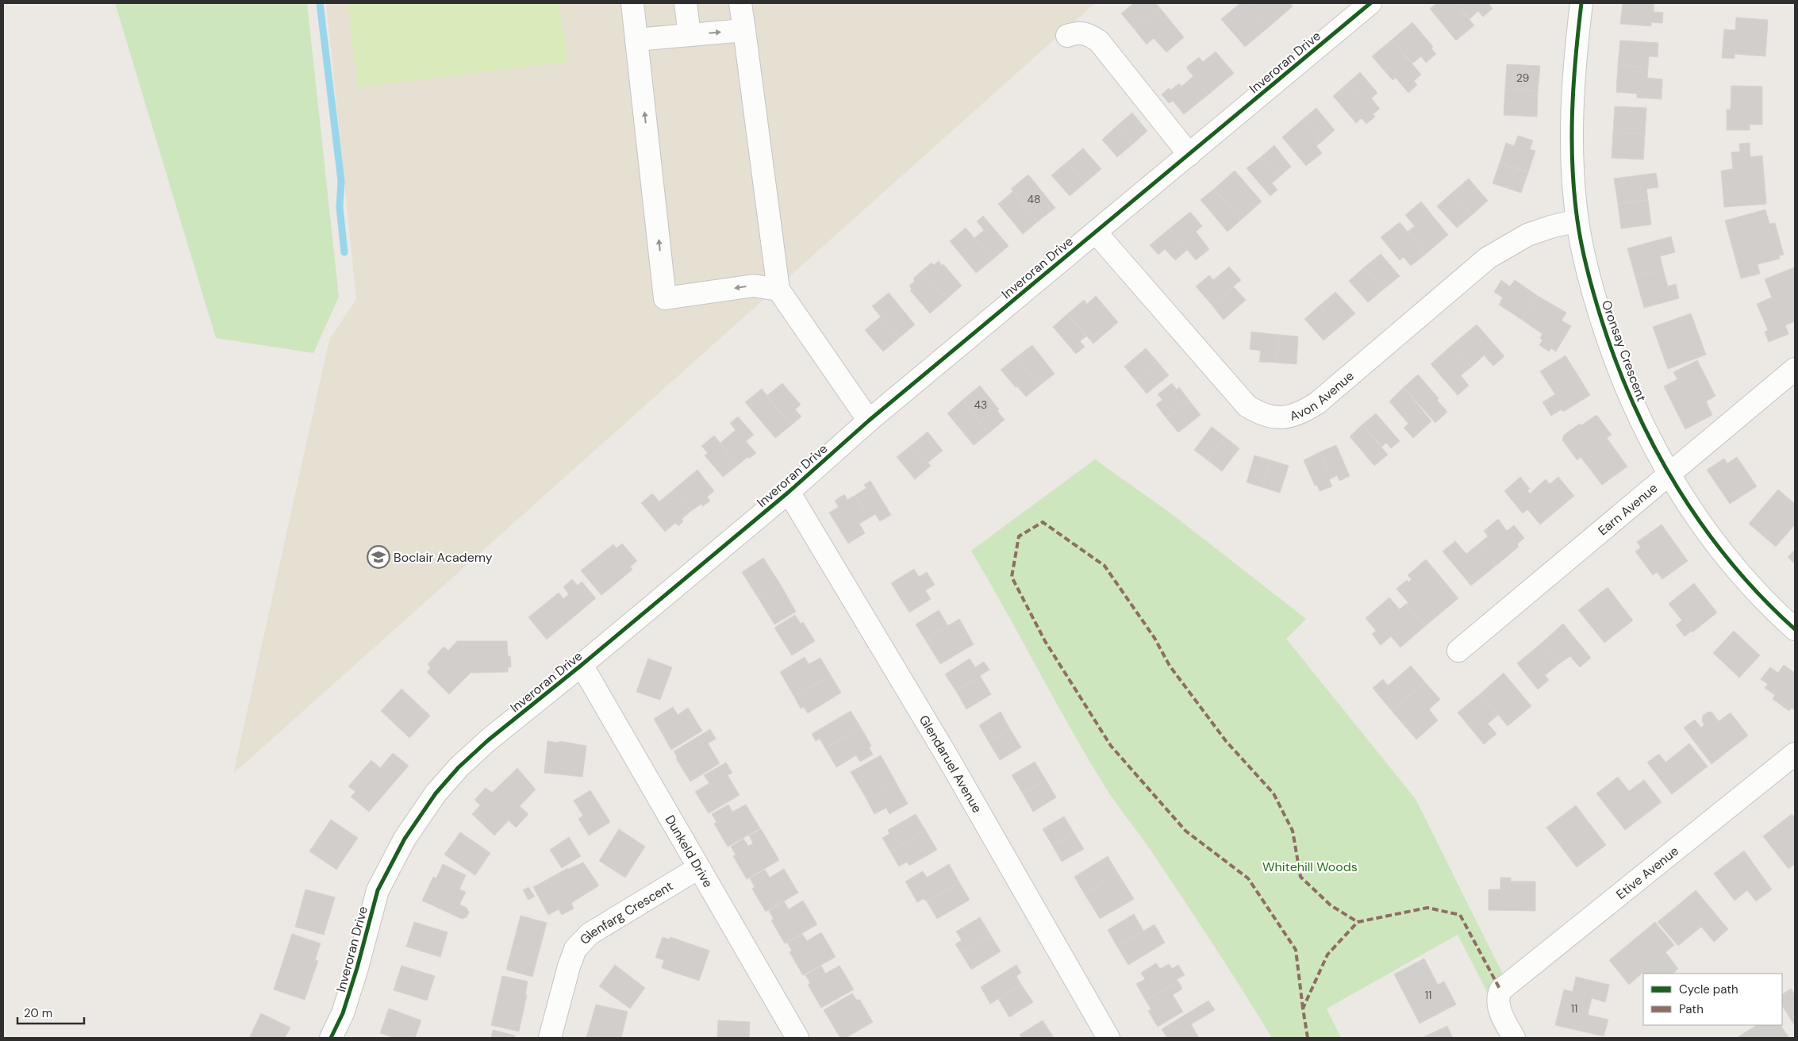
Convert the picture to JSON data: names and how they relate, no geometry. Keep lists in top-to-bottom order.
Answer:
{
  "streets": {
    "street": [
      "Inveroran Drive",
      "Oronsay Crescent",
      "Avon Avenue",
      "Earn Avenue",
      "Glendaruel Avenue",
      "Dunkeld Drive",
      "Etive Avenue",
      "Glenfarg Crescent"
    ]
  },
  "crossings": [
    ["Inveroran Drive", "Avon Avenue"],
    ["Inveroran Drive", "Glendaruel Avenue"],
    ["Inveroran Drive", "Dunkeld Drive"],
    ["Oronsay Crescent", "Avon Avenue"],
    ["Oronsay Crescent", "Earn Avenue"],
    ["Dunkeld Drive", "Glenfarg Crescent"]
  ],
  "parks": ["Whitehill Woods"],
  "places": {
    "school or university": ["Boclair Academy"]
  },
  "house_numbers": [
    "29",
    "48",
    "43",
    "11",
    "11"
  ],
  "legend": ["Cycle path", "Path"],
  "scale_bar": "20 m"
}
